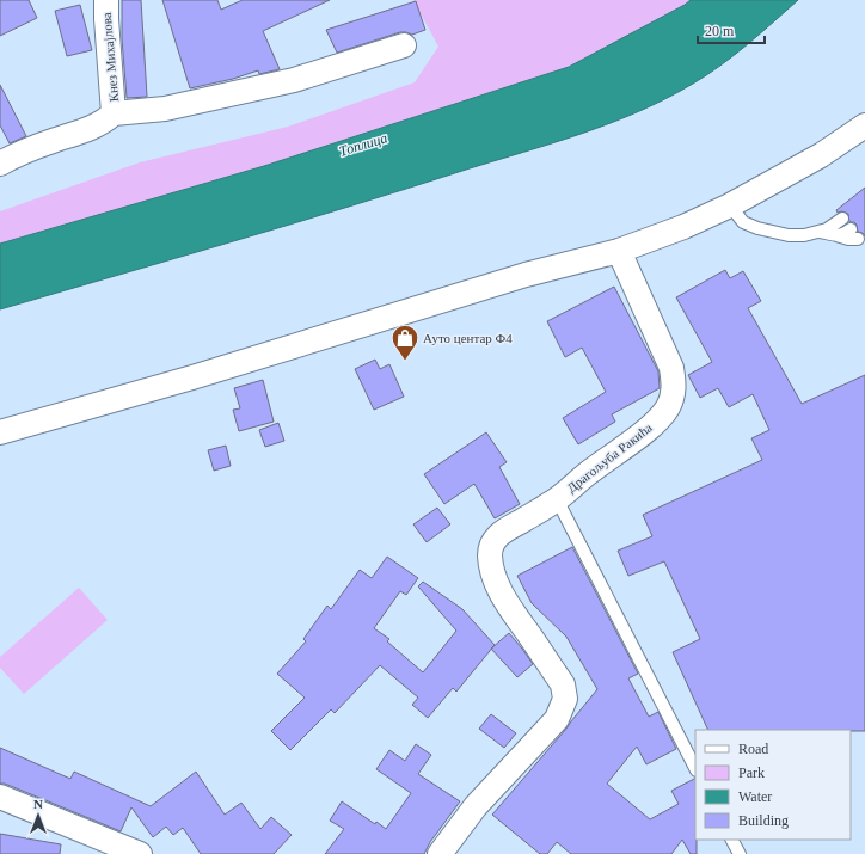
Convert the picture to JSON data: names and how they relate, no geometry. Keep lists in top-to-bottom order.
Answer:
{
  "streets": {
    "street": ["Кнез Михајлова", "Драгољуба Ракића"]
  },
  "water": ["Топлица"],
  "places": {
    "shop": ["Ауто центар Ф4"]
  },
  "legend": [
    "Road",
    "Park",
    "Water",
    "Building"
  ],
  "scale_bar": "20 m",
  "north": "top"
}
